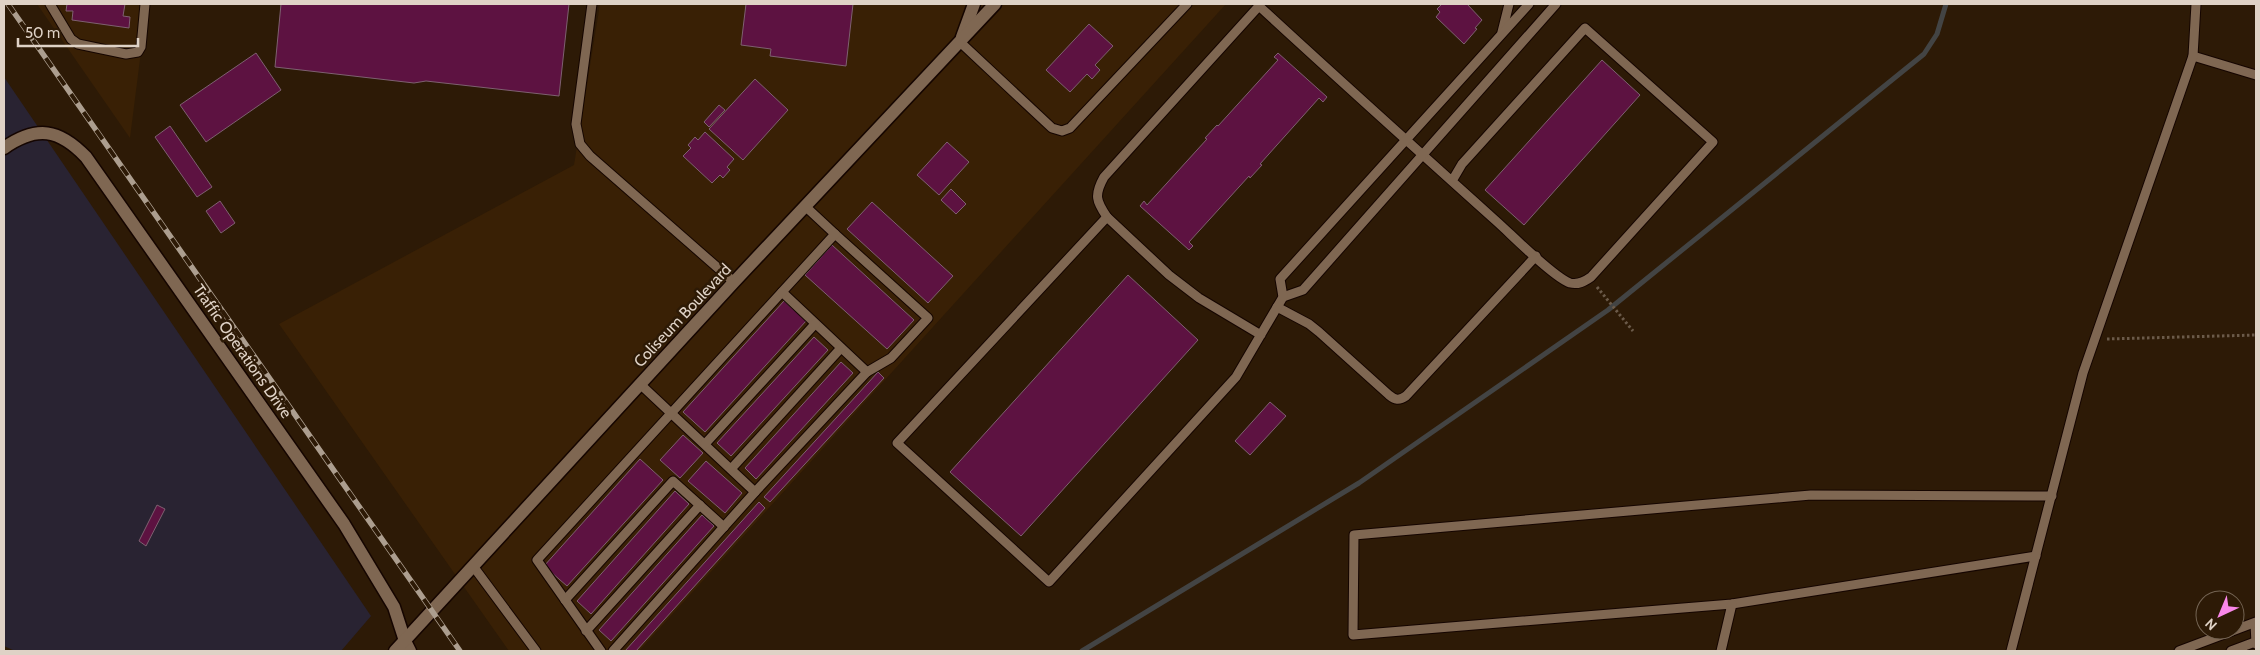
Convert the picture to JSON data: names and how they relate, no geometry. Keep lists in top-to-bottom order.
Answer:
{
  "streets": {
    "main road": ["Coliseum Boulevard", "Traffic Operations Drive"]
  },
  "crossings": [
    ["Coliseum Boulevard", "Traffic Operations Drive"]
  ],
  "scale_bar": "50 m",
  "north": "bottom left"
}
